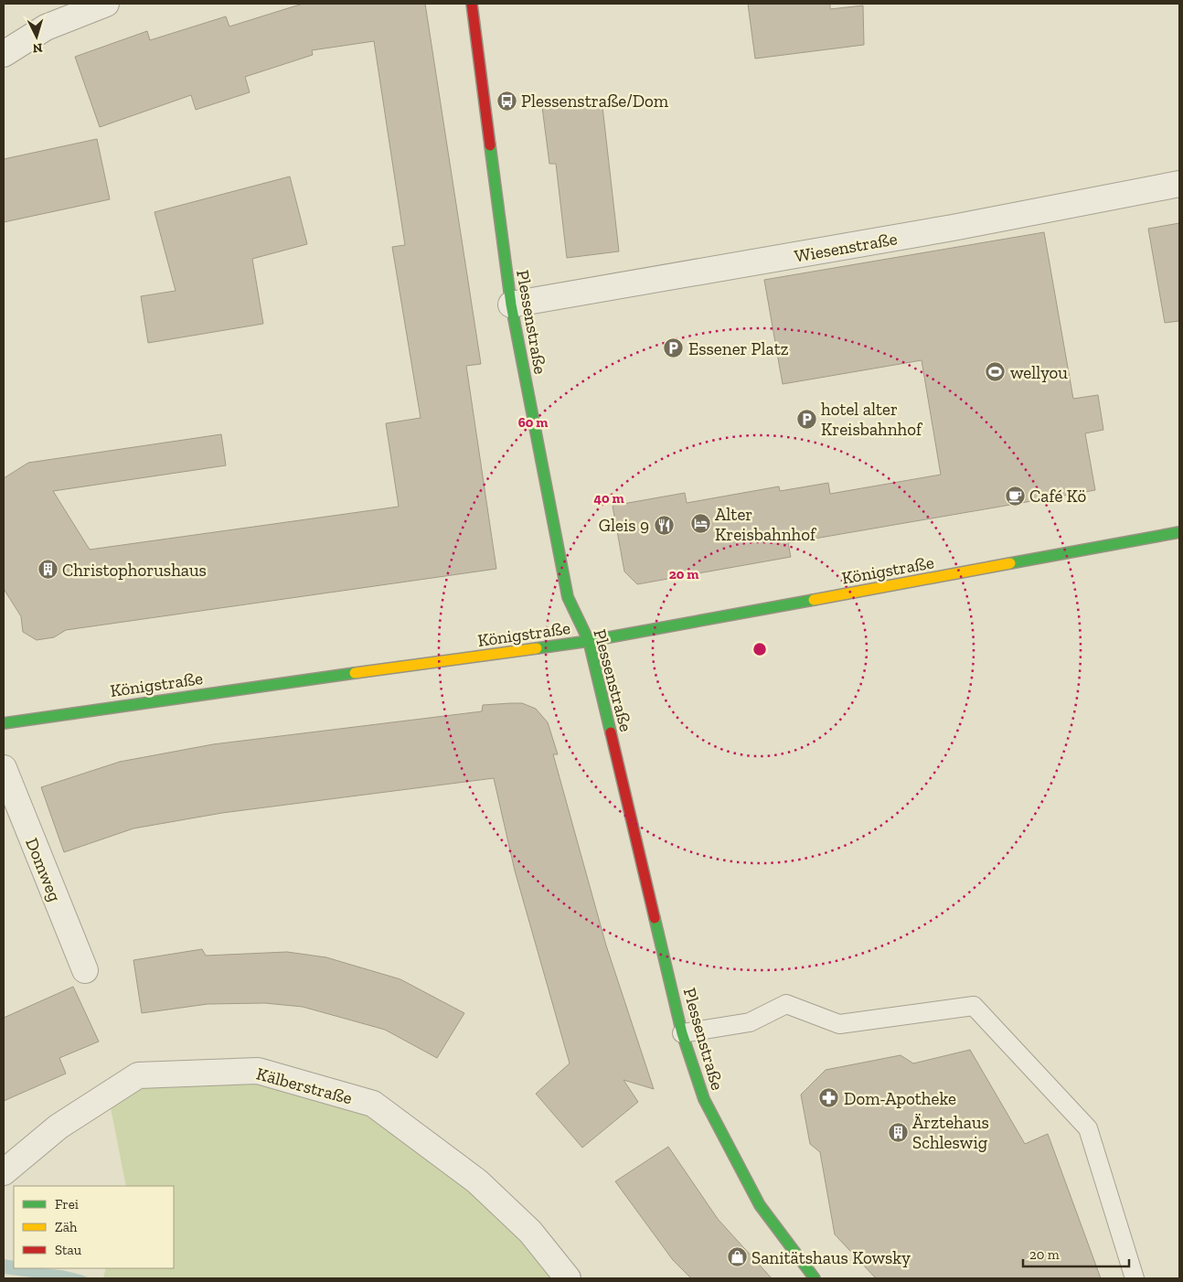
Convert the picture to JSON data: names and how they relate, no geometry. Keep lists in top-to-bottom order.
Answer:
{
  "streets": {
    "street": [
      "Wiesenstraße",
      "Plessenstraße",
      "Königstraße",
      "Domweg",
      "Kälberstraße"
    ]
  },
  "crossings": [
    ["Wiesenstraße", "Plessenstraße"],
    ["Plessenstraße", "Königstraße"]
  ],
  "places": {
    "bus stop": ["Plessenstraße/Dom"],
    "parking": ["Essener Platz", "hotel alter Kreisbahnhof"],
    "sports": ["wellyou"],
    "cafe": ["Café Kö"],
    "hotel": ["Alter Kreisbahnhof"],
    "restaurant": ["Gleis 9"],
    "building": ["Christophorushaus", "Ärztehaus Schleswig"],
    "pharmacy": ["Dom-Apotheke"],
    "shop": ["Sanitätshaus Kowsky"]
  },
  "legend": ["Frei", "Zäh", "Stau"],
  "scale_bar": "20 m",
  "north": "bottom",
  "rings": ["60 m", "40 m", "20 m"]
}
